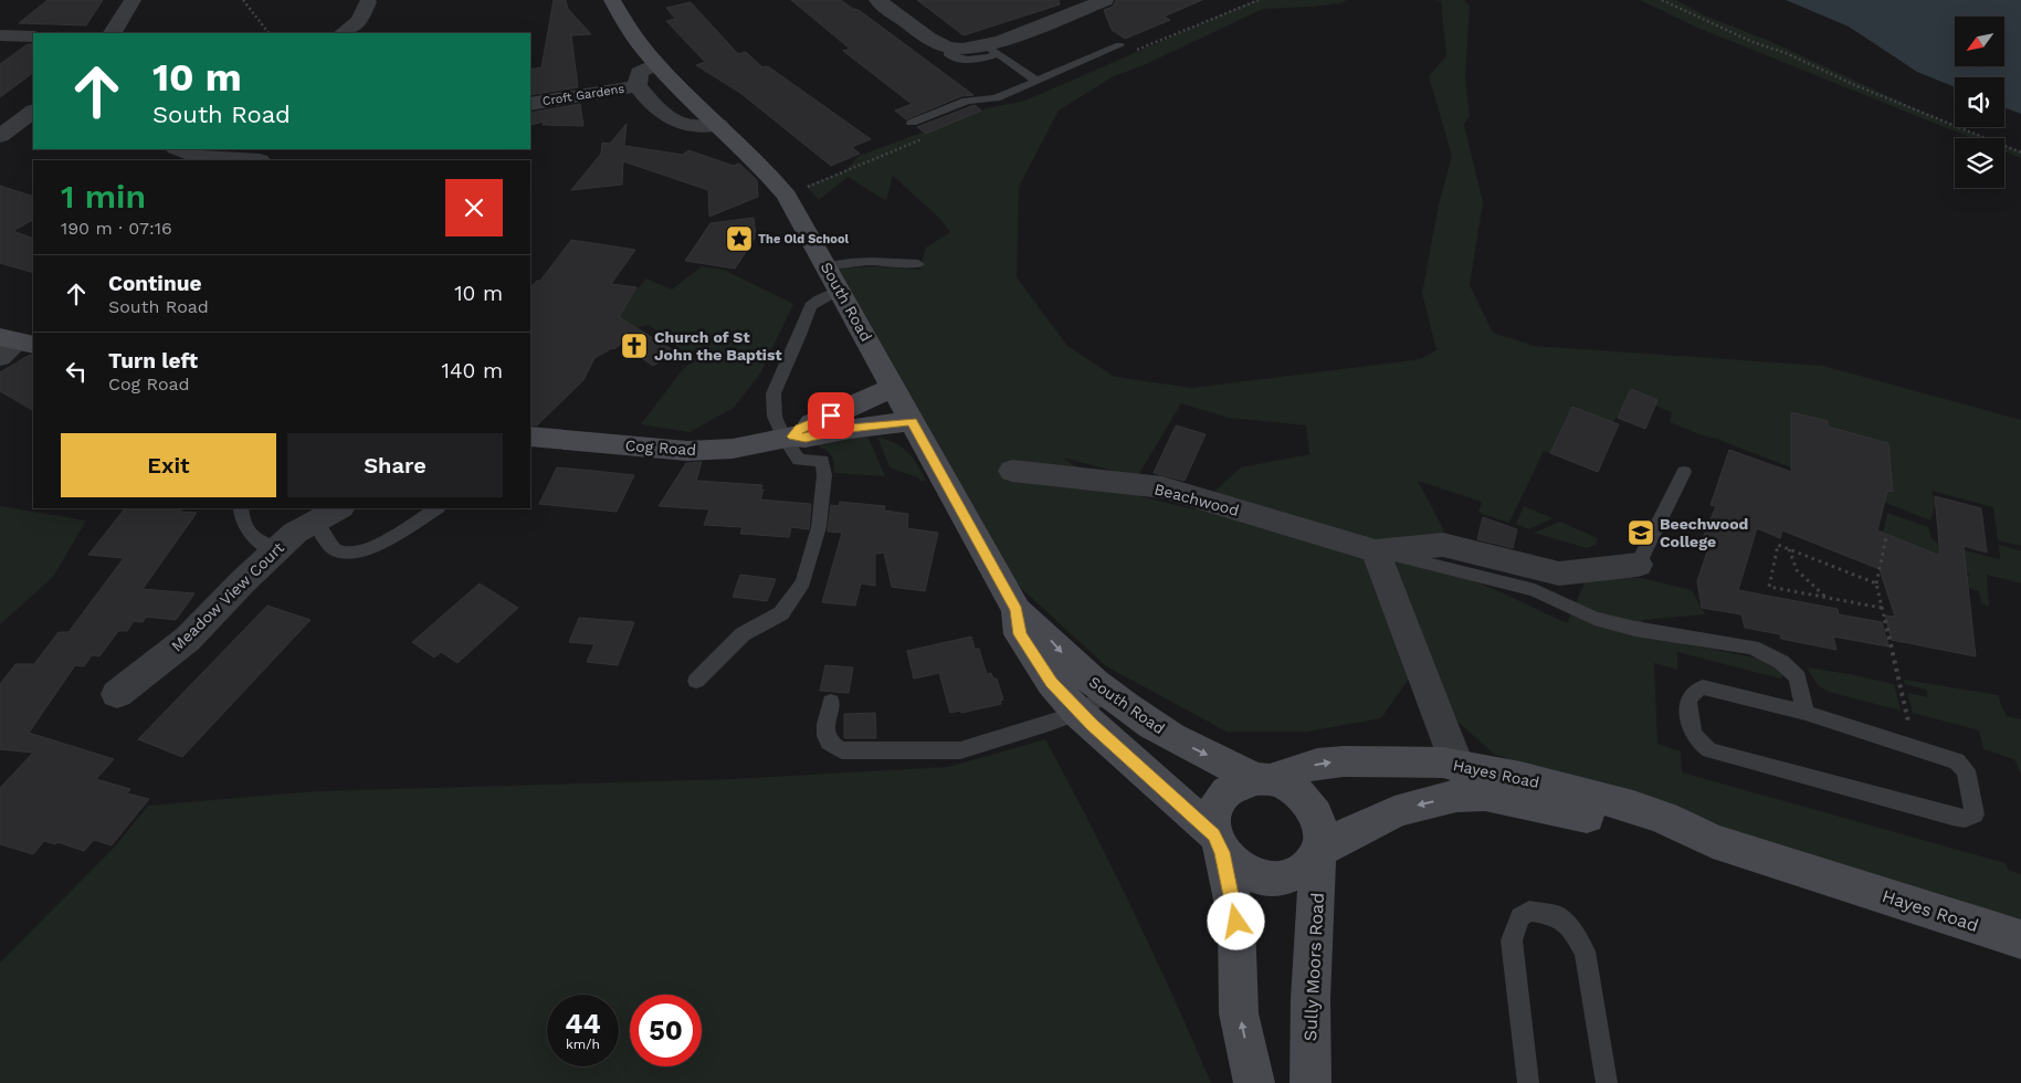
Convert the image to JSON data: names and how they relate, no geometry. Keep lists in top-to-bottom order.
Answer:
{
  "streets": {
    "main road": [
      "South Road",
      "Cog Road",
      "Hayes Road",
      "Sully Moors Road"
    ],
    "street": ["Croft Gardens", "Beachwood", "Meadow View Court"]
  },
  "crossings": [
    ["Croft Gardens", "South Road"],
    ["South Road", "Cog Road"],
    ["South Road", "Hayes Road"],
    ["South Road", "Sully Moors Road"],
    ["Hayes Road", "Sully Moors Road"]
  ],
  "places": {
    "place": ["The Old School"],
    "church": ["Church of St John the Baptist"],
    "school or university": ["Beechwood College"]
  },
  "north": "bottom left",
  "page": {
    "turn": ["10 m", "South Road"],
    "heading": ["1 min", "190 m · 07:16"],
    "list": [
      {
        "name": "Continue",
        "note": "South Road",
        "value": "10 m"
      },
      {
        "name": "Turn left",
        "note": "Cog Road",
        "value": "140 m"
      }
    ],
    "buttons": ["Exit", "Share"],
    "speed": "44 km/h",
    "limit": "50"
  }
}
